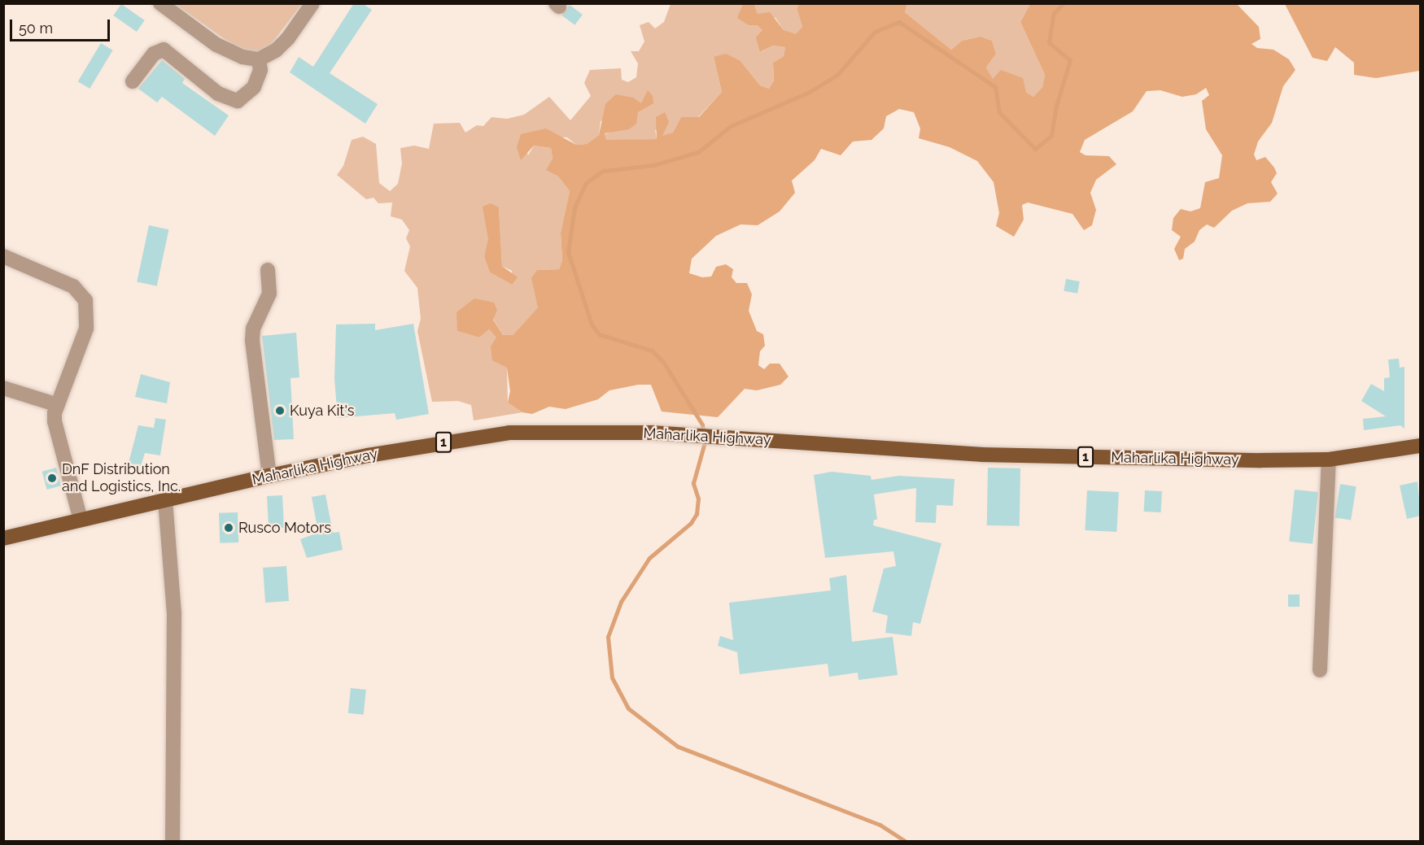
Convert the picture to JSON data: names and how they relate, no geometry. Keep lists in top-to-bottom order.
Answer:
{
  "streets": {
    "main road": ["Maharlika Highway", "1"]
  },
  "places": ["Kuya Kit's", "DnF Distribution and Logistics, Inc.", "Rusco Motors"],
  "scale_bar": "50 m"
}
